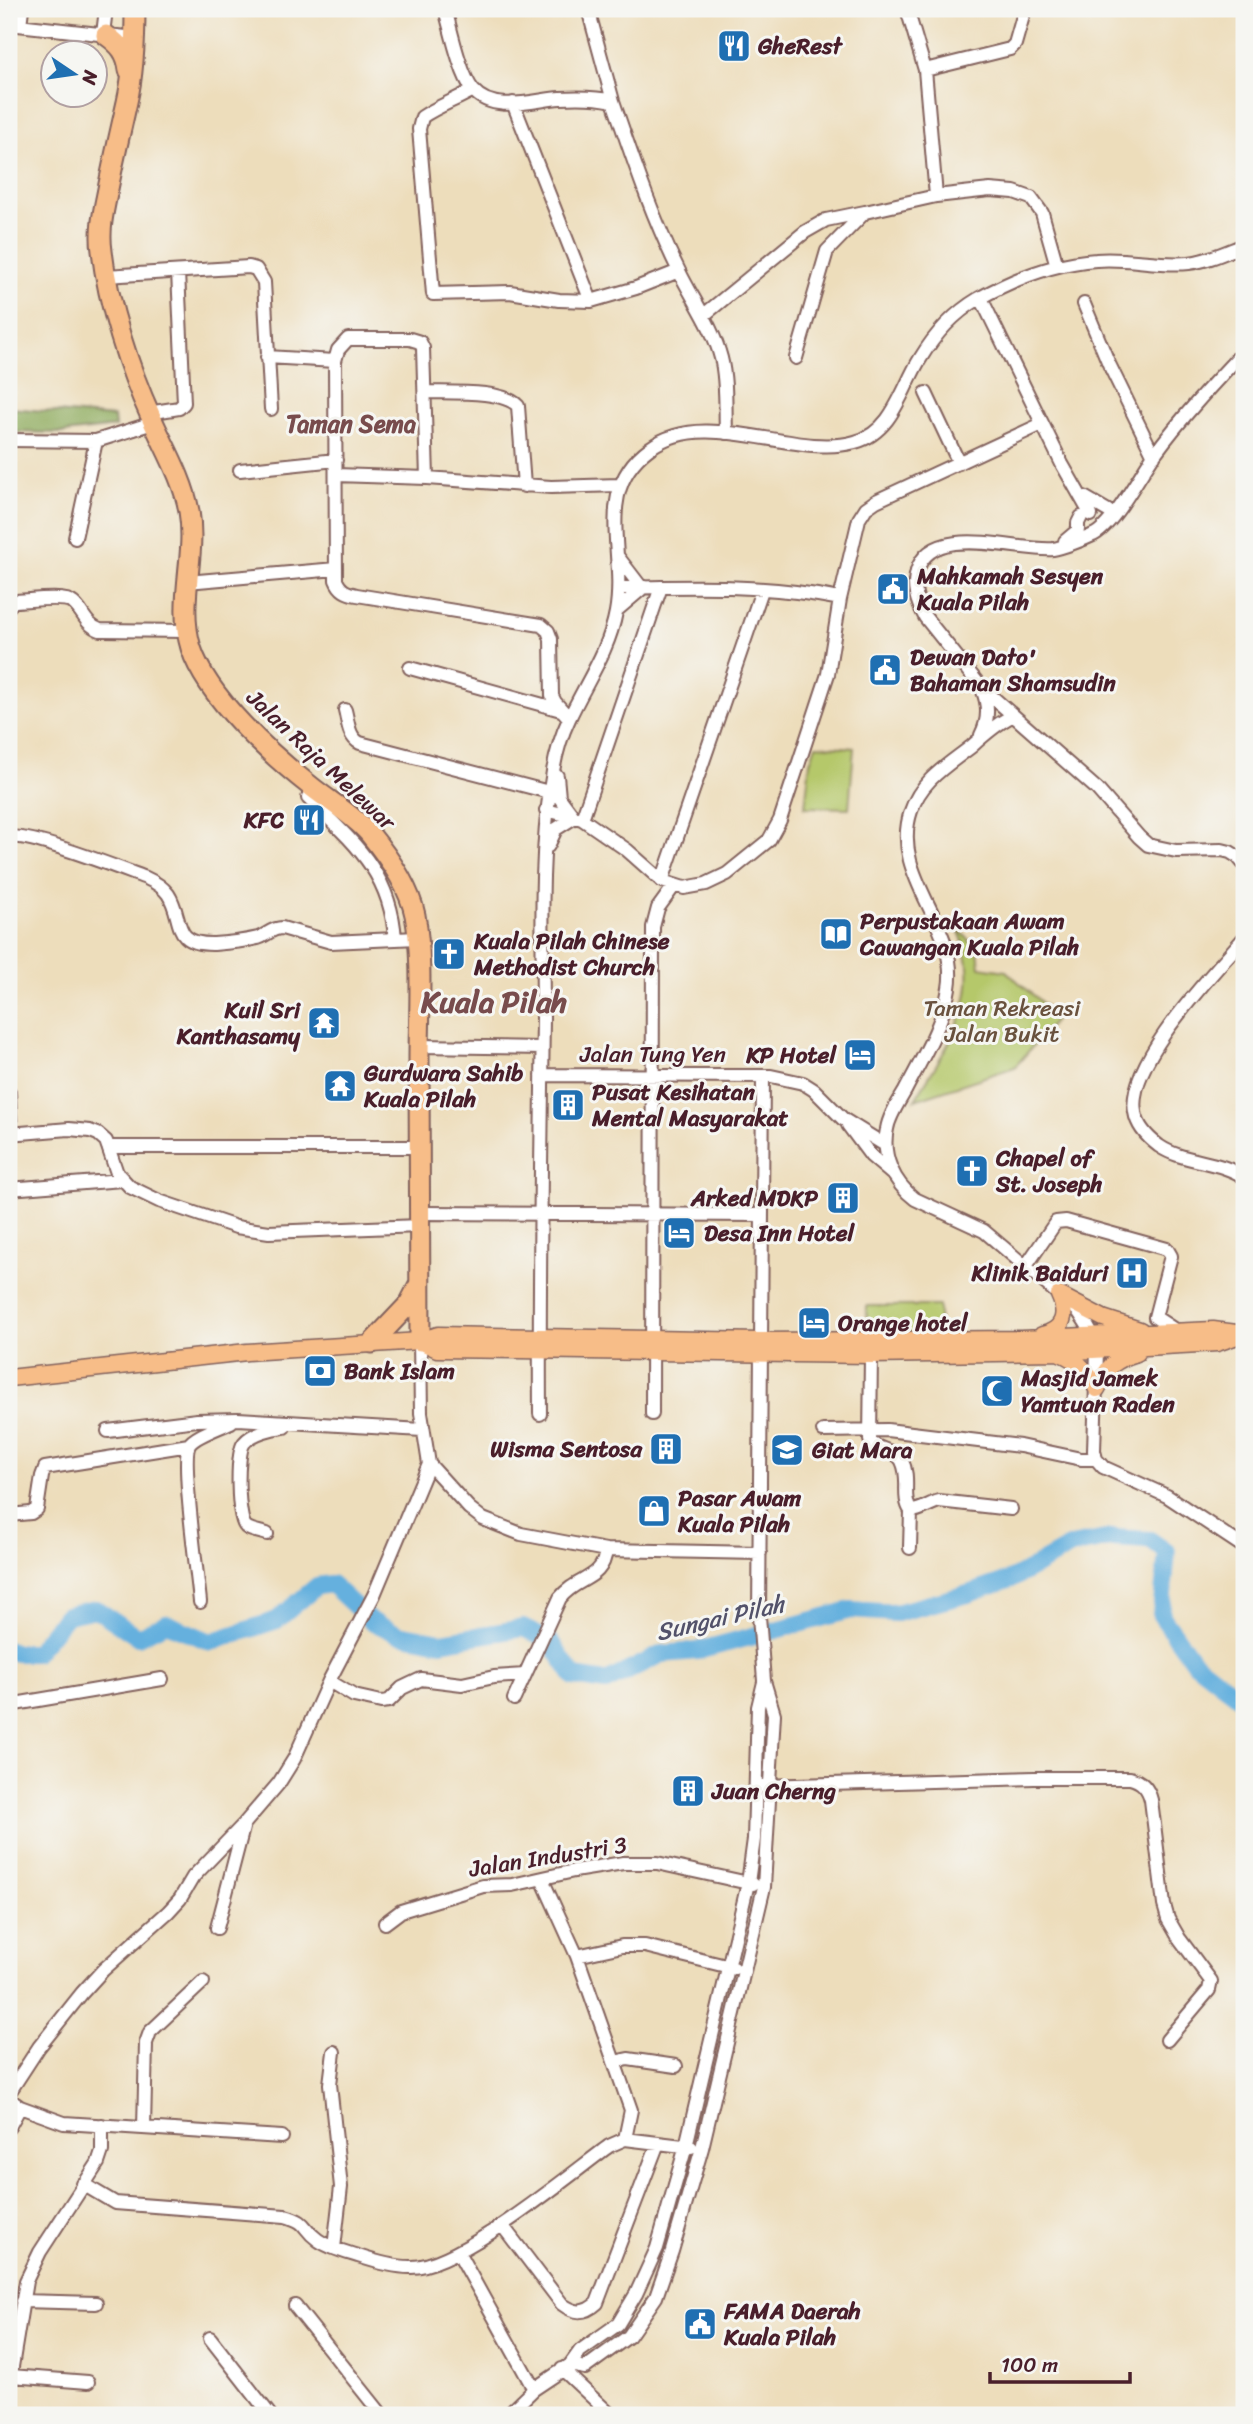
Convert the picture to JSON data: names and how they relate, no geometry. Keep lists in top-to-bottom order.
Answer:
{
  "streets": {
    "highway": ["Jalan Raja Melewar"],
    "street": ["Jalan Tung Yen", "Jalan Industri 3"]
  },
  "districts": ["Taman Sema", "Kuala Pilah"],
  "water": ["Sungai Pilah"],
  "parks": ["Taman Rekreasi Jalan Bukit"],
  "places": {
    "restaurant": ["GheRest", "KFC"],
    "public building": ["Mahkamah Sesyen Kuala Pilah", "Dewan Dato' Bahaman Shamsudin", "FAMA Daerah Kuala Pilah"],
    "library": ["Perpustakaan Awam Cawangan Kuala Pilah"],
    "church": ["Kuala Pilah Chinese Methodist Church", "Chapel of St. Joseph"],
    "temple": ["Kuil Sri Kanthasamy", "Gurdwara Sahib Kuala Pilah"],
    "hotel": ["KP Hotel", "Desa Inn Hotel", "Orange hotel"],
    "building": [
      "Pusat Kesihatan Mental Masyarakat",
      "Arked MDKP",
      "Wisma Sentosa",
      "Juan Cherng"
    ],
    "hospital": ["Klinik Baiduri"],
    "bank": ["Bank Islam"],
    "mosque": ["Masjid Jamek Yamtuan Raden"],
    "school or university": ["Giat Mara"],
    "shop": ["Pasar Awam Kuala Pilah"]
  },
  "scale_bar": "100 m",
  "north": "right"
}
